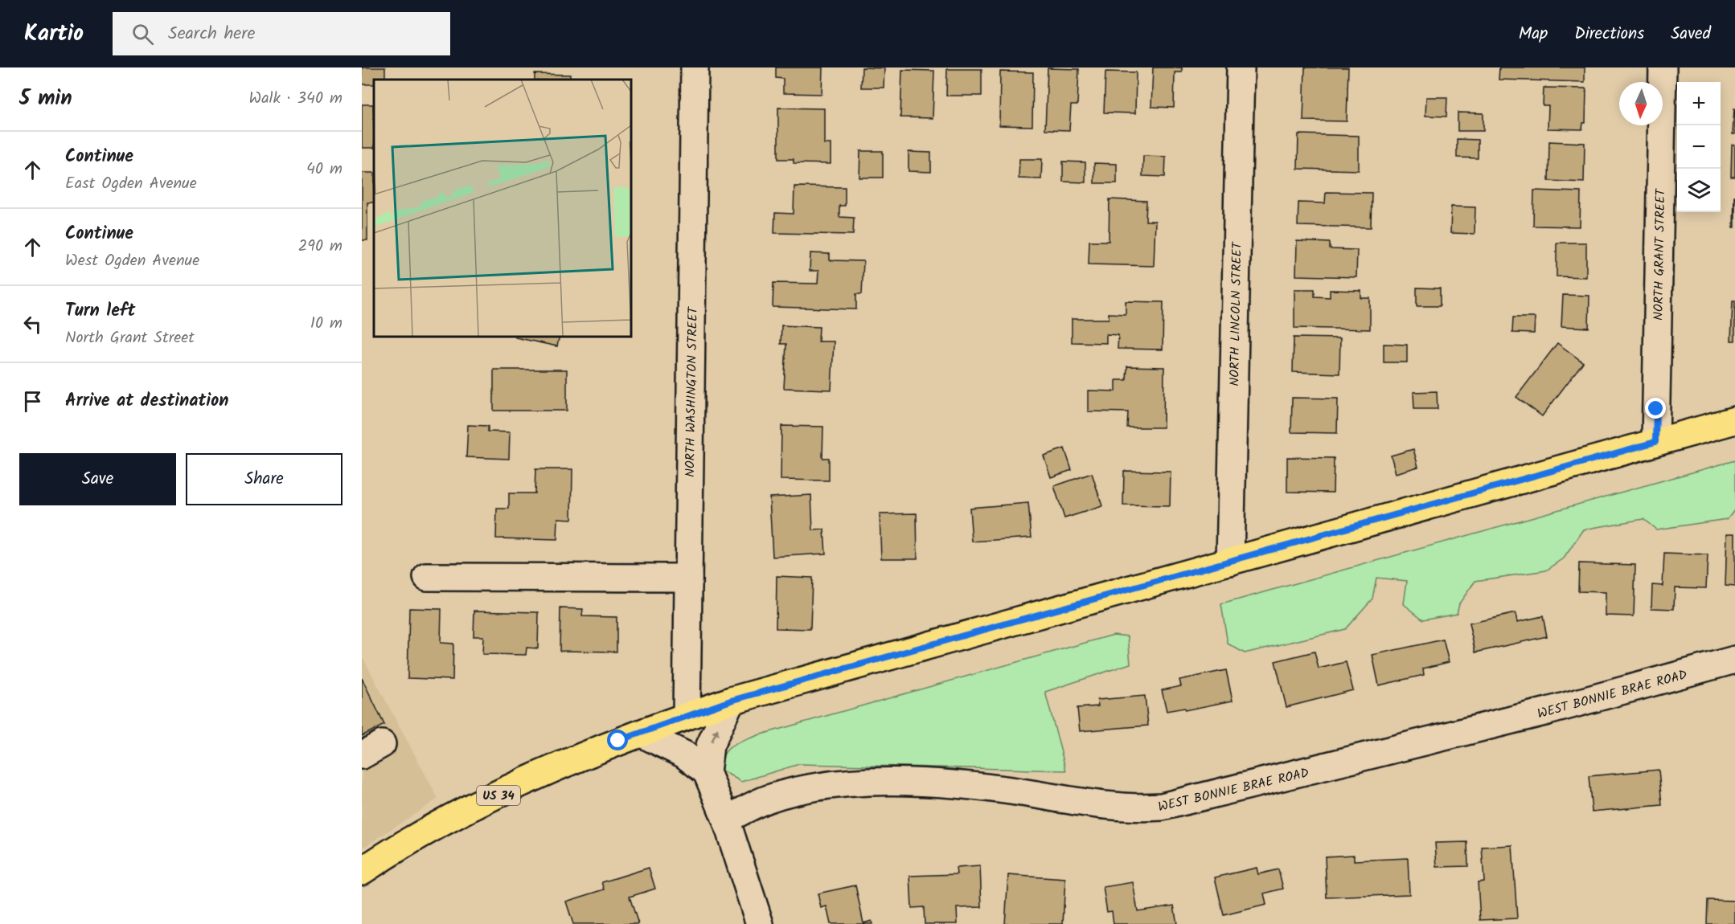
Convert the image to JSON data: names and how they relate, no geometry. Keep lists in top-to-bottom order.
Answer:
{
  "streets": {
    "main road": ["US 34"],
    "street": [
      "NORTH GRANT STREET",
      "NORTH LINCOLN STREET",
      "NORTH WASHINGTON STREET",
      "WEST BONNIE BRAE ROAD"
    ]
  },
  "crossings": [
    ["NORTH GRANT STREET", "US 34"],
    ["NORTH LINCOLN STREET", "US 34"],
    ["NORTH WASHINGTON STREET", "US 34"]
  ],
  "north": "bottom",
  "page": {
    "header": "Kartio",
    "search": "Search here",
    "nav": ["Map", "Directions", "Saved"],
    "heading": ["5 min", "Walk · 340 m"],
    "map_buttons": ["+", "−"],
    "list": [
      ["Continue", "East Ogden Avenue", "40 m"],
      ["Continue", "West Ogden Avenue", "290 m"],
      ["Turn left", "North Grant Street", "10 m"],
      "Arrive at destination"
    ],
    "buttons": ["Save", "Share"]
  }
}
